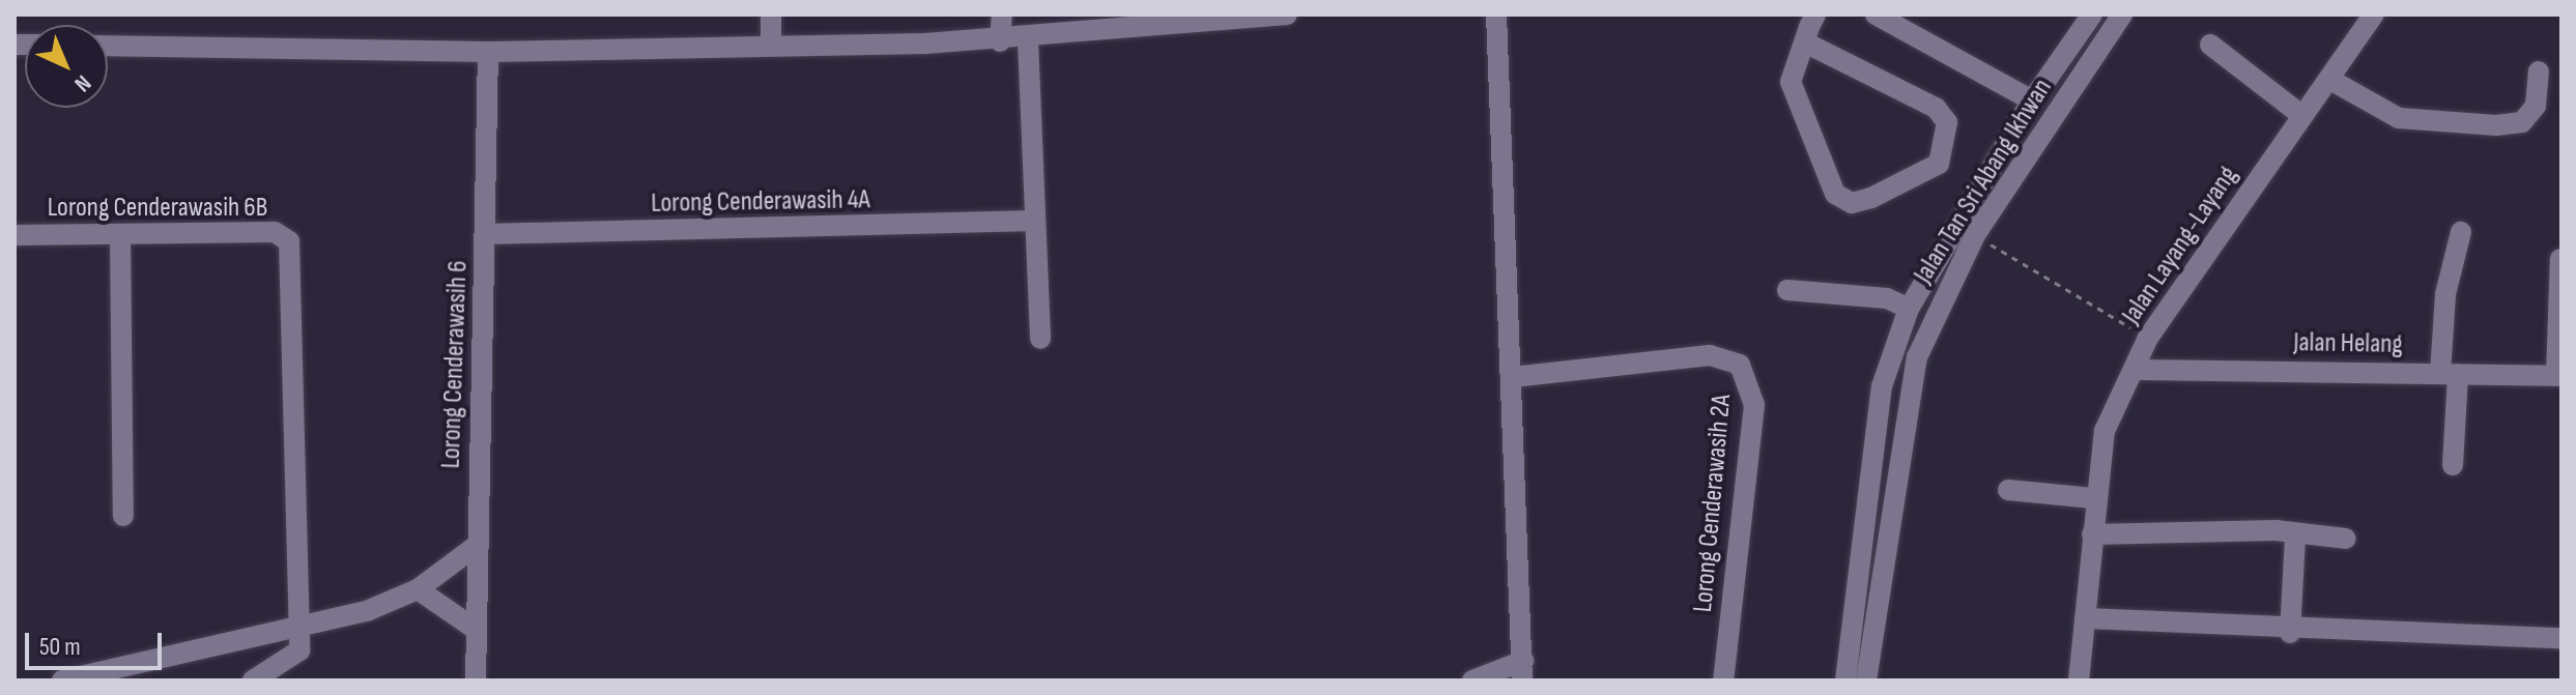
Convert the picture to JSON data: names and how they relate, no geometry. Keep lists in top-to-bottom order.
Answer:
{
  "streets": {
    "street": [
      "Jalan Tan Sri Abang Ikhwan",
      "Lorong Cenderawasih 4A",
      "Lorong Cenderawasih 6B",
      "Jalan Layang-Layang",
      "Jalan Helang",
      "Lorong Cenderawasih 6",
      "Lorong Cenderawasih 2A"
    ]
  },
  "crossings": [
    ["Lorong Cenderawasih 4A", "Lorong Cenderawasih 6"],
    ["Jalan Layang-Layang", "Jalan Helang"]
  ],
  "scale_bar": "50 m",
  "north": "bottom right"
}
